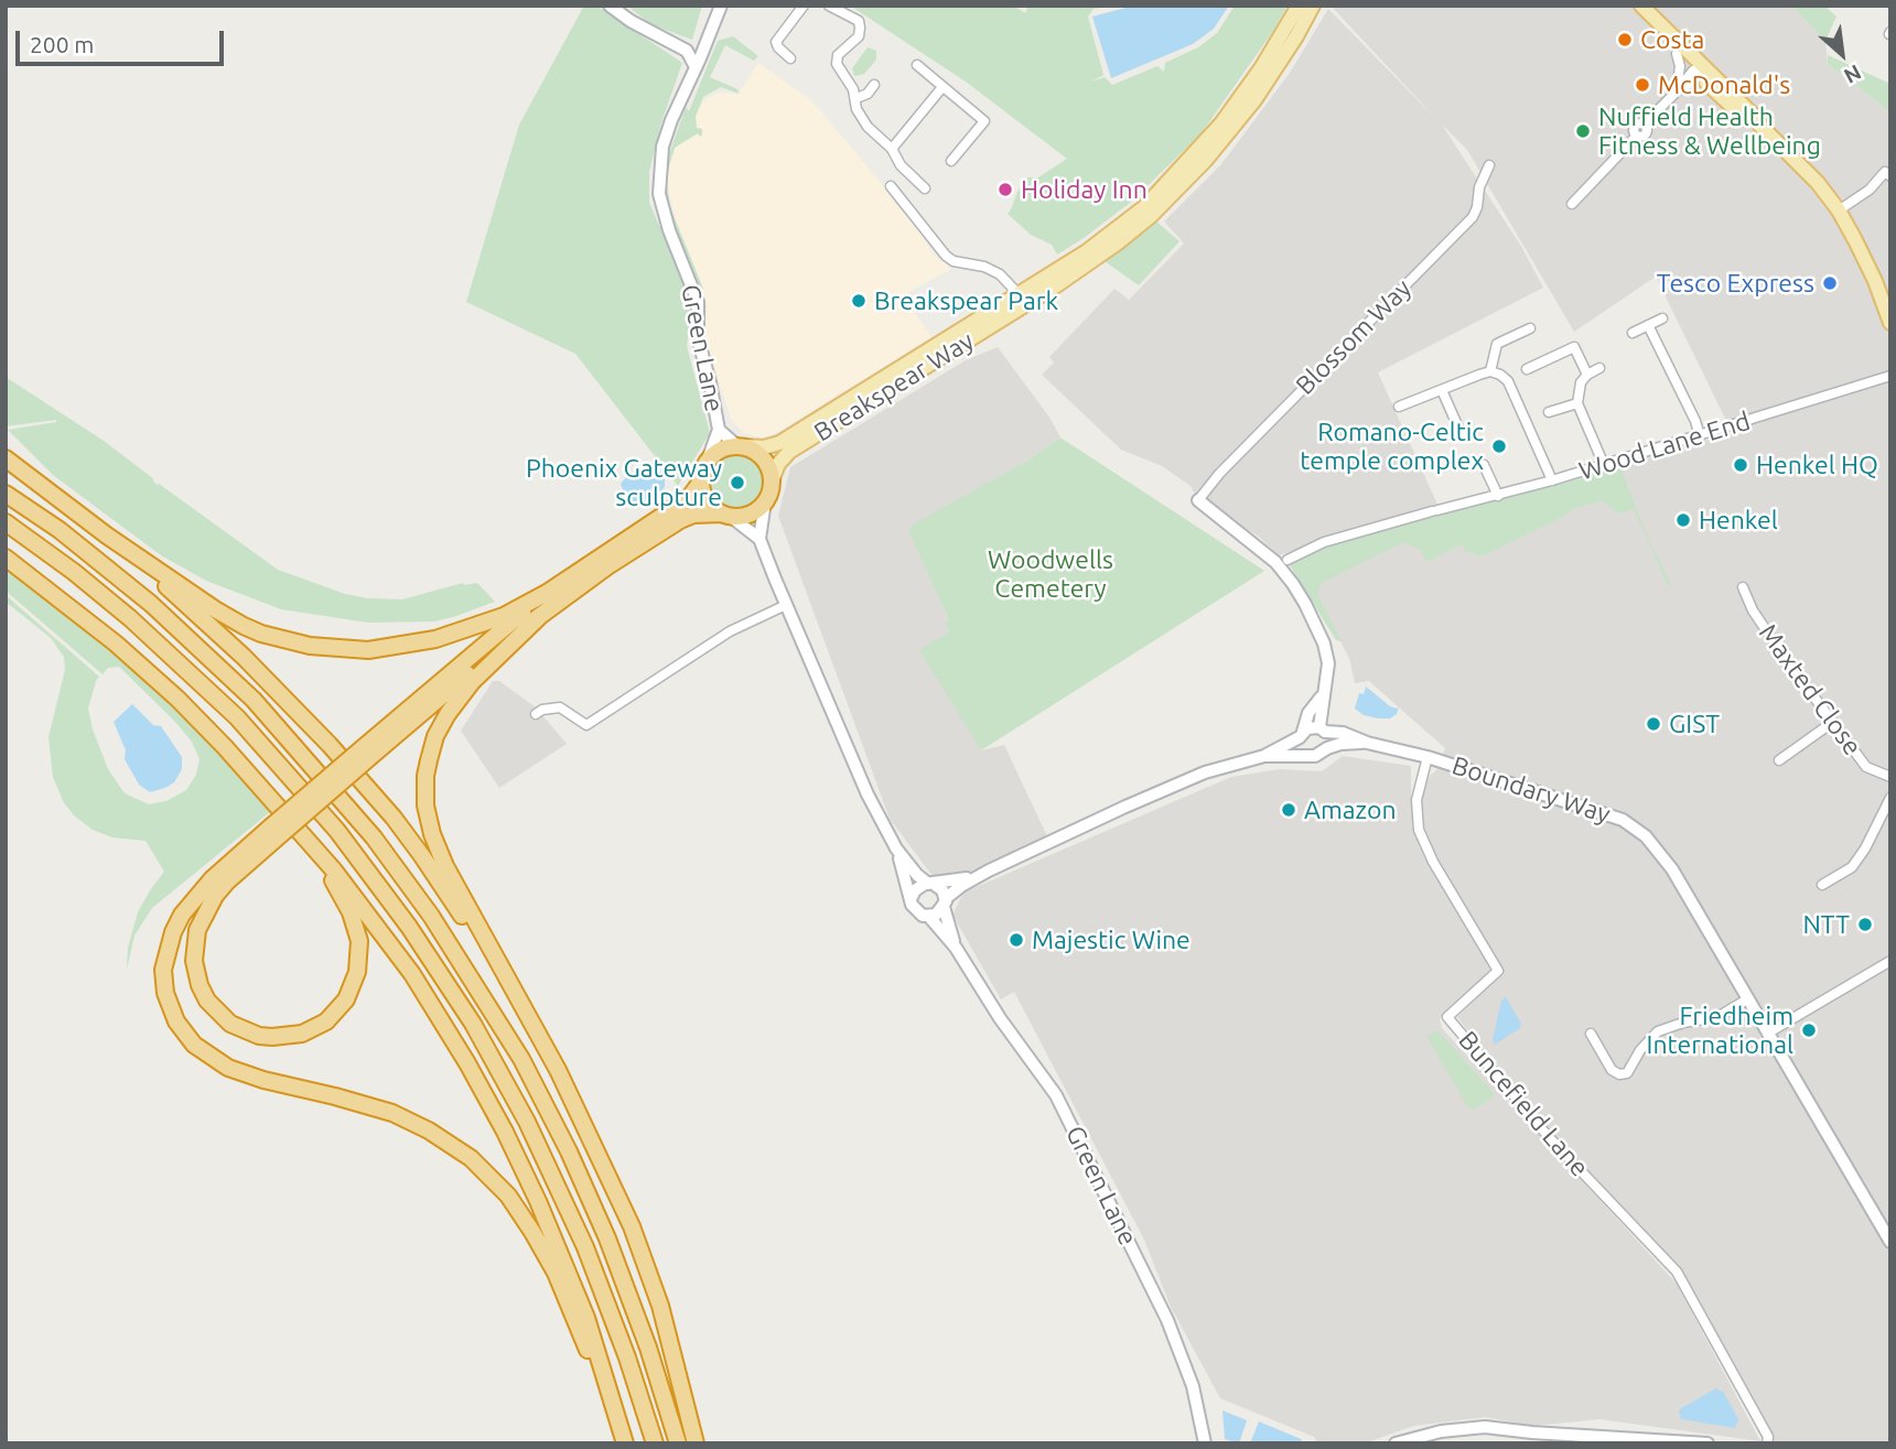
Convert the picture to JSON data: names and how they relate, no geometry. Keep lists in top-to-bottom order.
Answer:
{
  "streets": {
    "main road": ["Breakspear Way"],
    "street": [
      "Blossom Way",
      "Green Lane",
      "Wood Lane End",
      "Maxted Close",
      "Boundary Way",
      "Buncefield Lane"
    ]
  },
  "crossings": [
    ["Green Lane", "Breakspear Way"],
    ["Boundary Way", "Buncefield Lane"]
  ],
  "parks": ["Woodwells Cemetery"],
  "places": [
    "Costa",
    "McDonald's",
    "Nuffield Health Fitness & Wellbeing",
    "Holiday Inn",
    "Tesco Express",
    "Breakspear Park",
    "Romano-Celtic temple complex",
    "Henkel HQ",
    "Phoenix Gateway sculpture",
    "Henkel",
    "GIST",
    "Amazon",
    "NTT",
    "Majestic Wine",
    "Friedheim International"
  ],
  "scale_bar": "200 m",
  "north": "bottom right"
}
